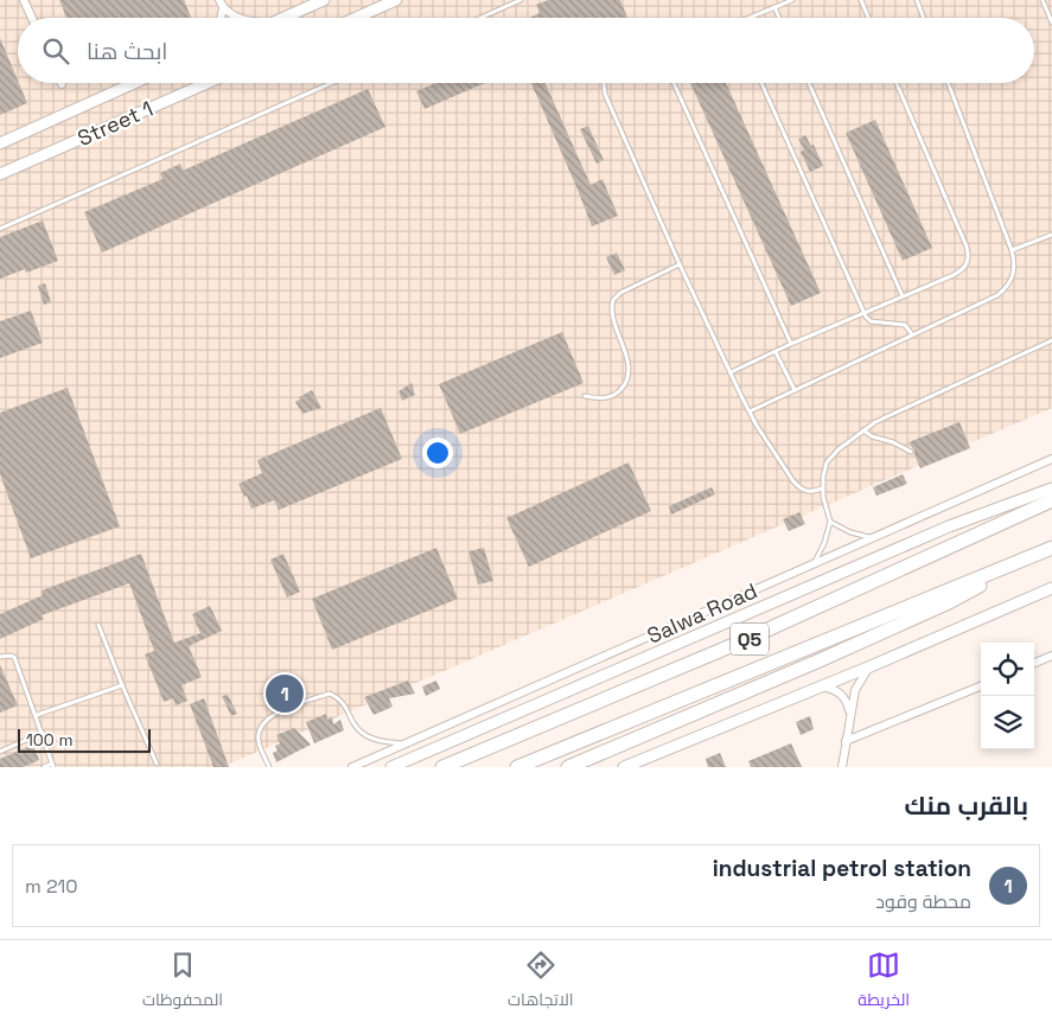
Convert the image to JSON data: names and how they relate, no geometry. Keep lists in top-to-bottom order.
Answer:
{
  "streets": {
    "highway": ["Salwa Road", "Q5"],
    "main road": ["Street 1"]
  },
  "scale_bar": "100 m",
  "page": {
    "search": "ابحث هنا",
    "pins": "1",
    "scale": "100 m",
    "heading": "بالقرب منك",
    "list": [
      {
        "mark": "1",
        "name": "industrial petrol station",
        "note": "محطة وقود",
        "value": "210 m"
      }
    ],
    "nav": ["الخريطة", "الاتجاهات", "المحفوظات"]
  }
}
